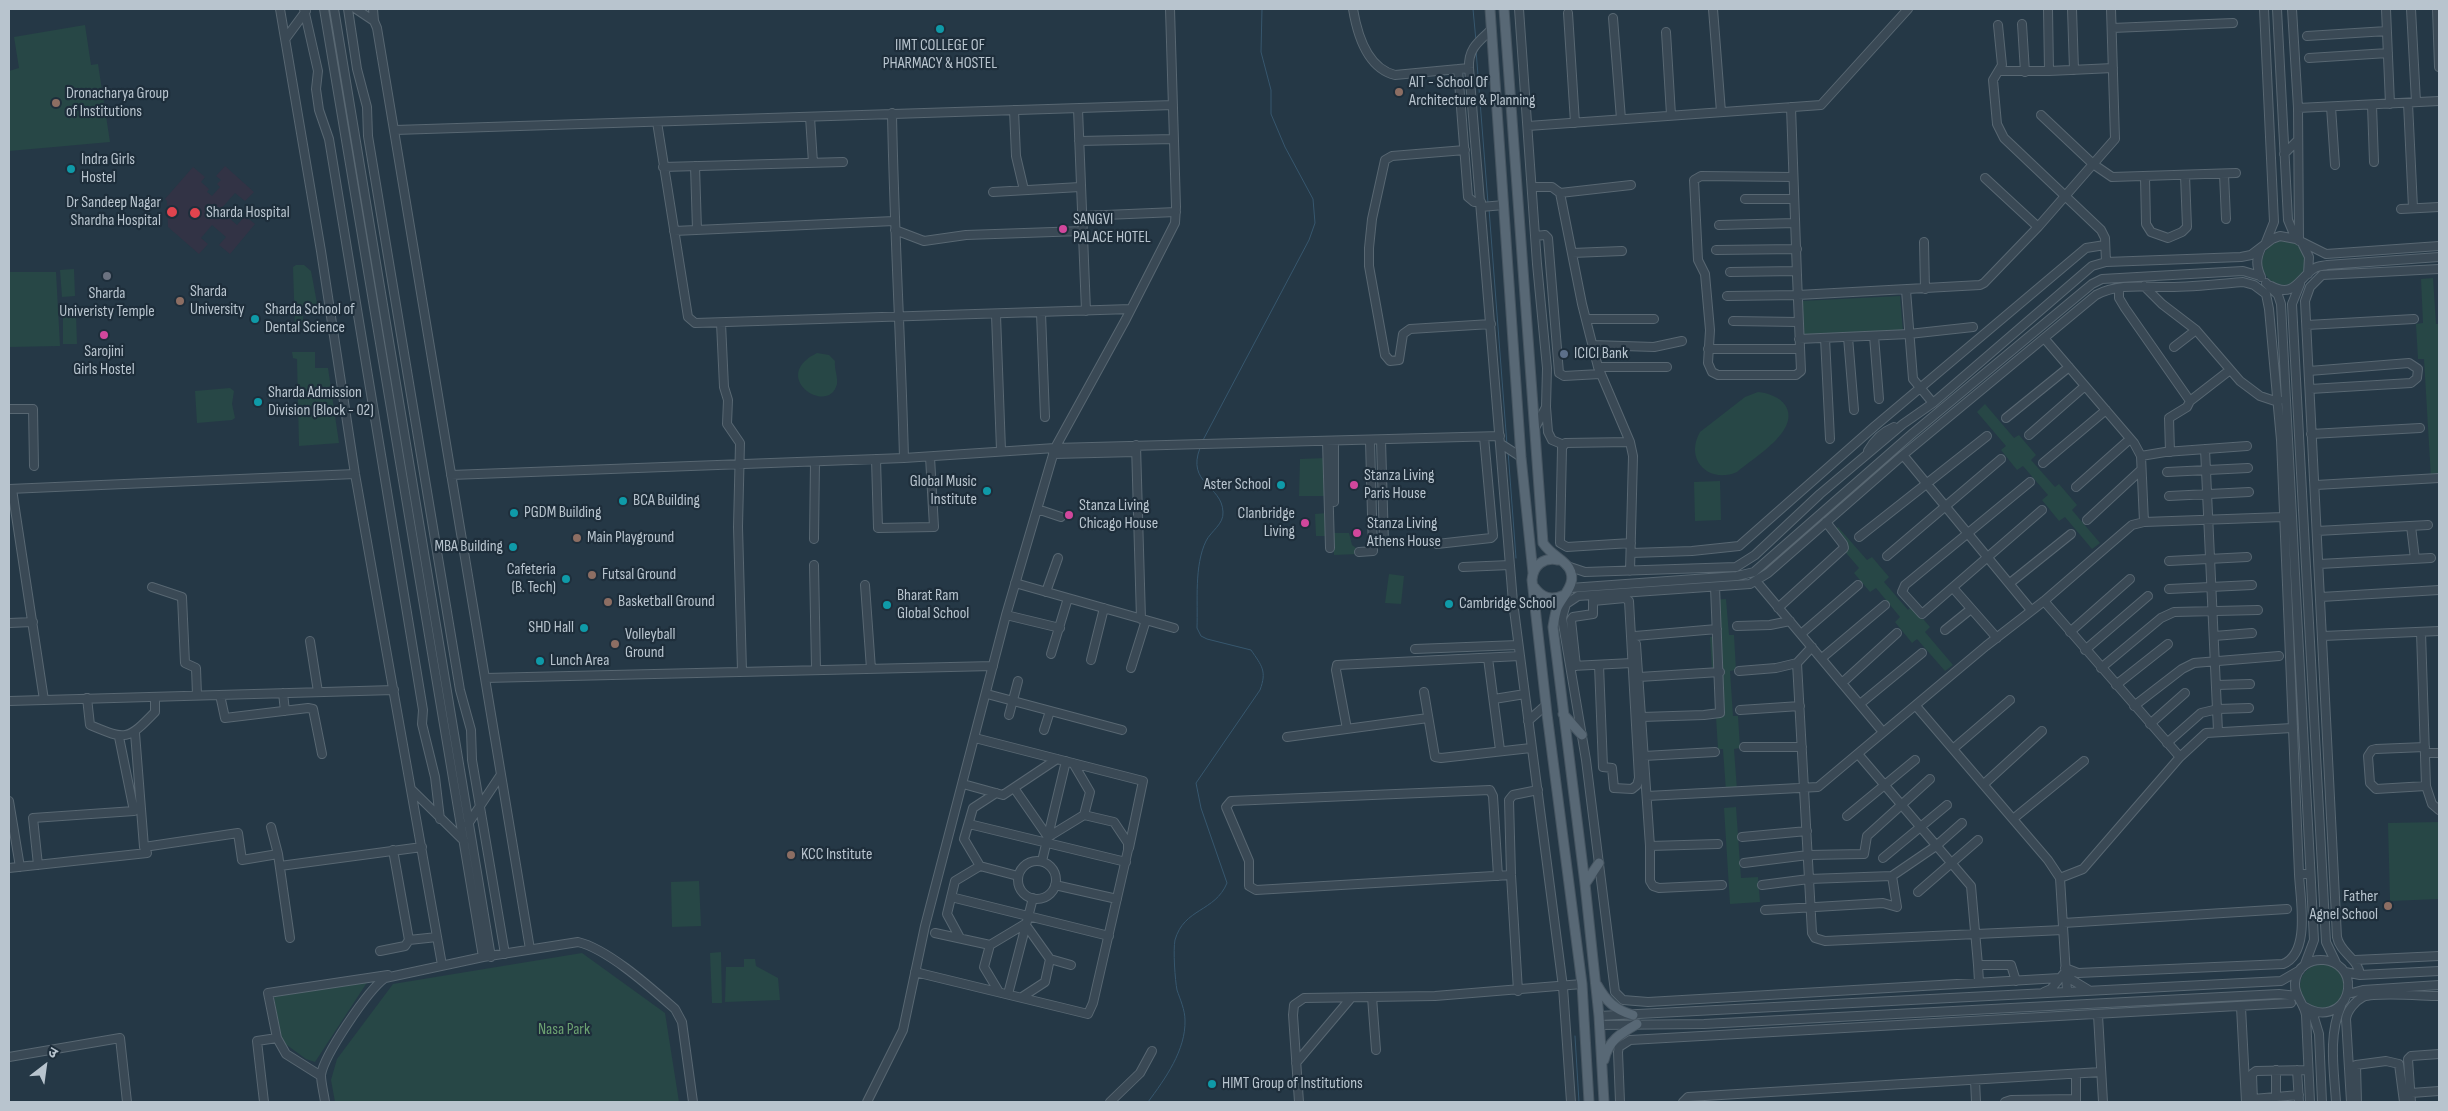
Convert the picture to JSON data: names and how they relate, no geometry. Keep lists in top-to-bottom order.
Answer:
{
  "parks": ["Nasa Park"],
  "places": [
    "IIMT COLLEGE OF PHARMACY & HOSTEL",
    "AIT - School Of Architecture & Planning",
    "Dronacharya Group of Institutions",
    "Indra Girls Hostel",
    "Dr Sandeep Nagar Shardha Hospital",
    "Sharda Hospital",
    "SANGVI PALACE HOTEL",
    "Sharda Univeristy Temple",
    "Sharda University",
    "Sharda School of Dental Science",
    "Sarojini Girls Hostel",
    "ICICI Bank",
    "Sharda Admission Division (Block - 02)",
    "Aster School",
    "Stanza Living Paris House",
    "Global Music Institute",
    "BCA Building",
    "PGDM Building",
    "Stanza Living Chicago House",
    "Clanbridge Living",
    "Stanza Living Athens House",
    "Main Playground",
    "MBA Building",
    "Futsal Ground",
    "Cafeteria (B. Tech)",
    "Basketball Ground",
    "Cambridge School",
    "Bharat Ram Global School",
    "SHD Hall",
    "Volleyball Ground",
    "Lunch Area",
    "KCC Institute",
    "Father Agnel School",
    "HIMT Group of Institutions"
  ],
  "north": "top right"
}
